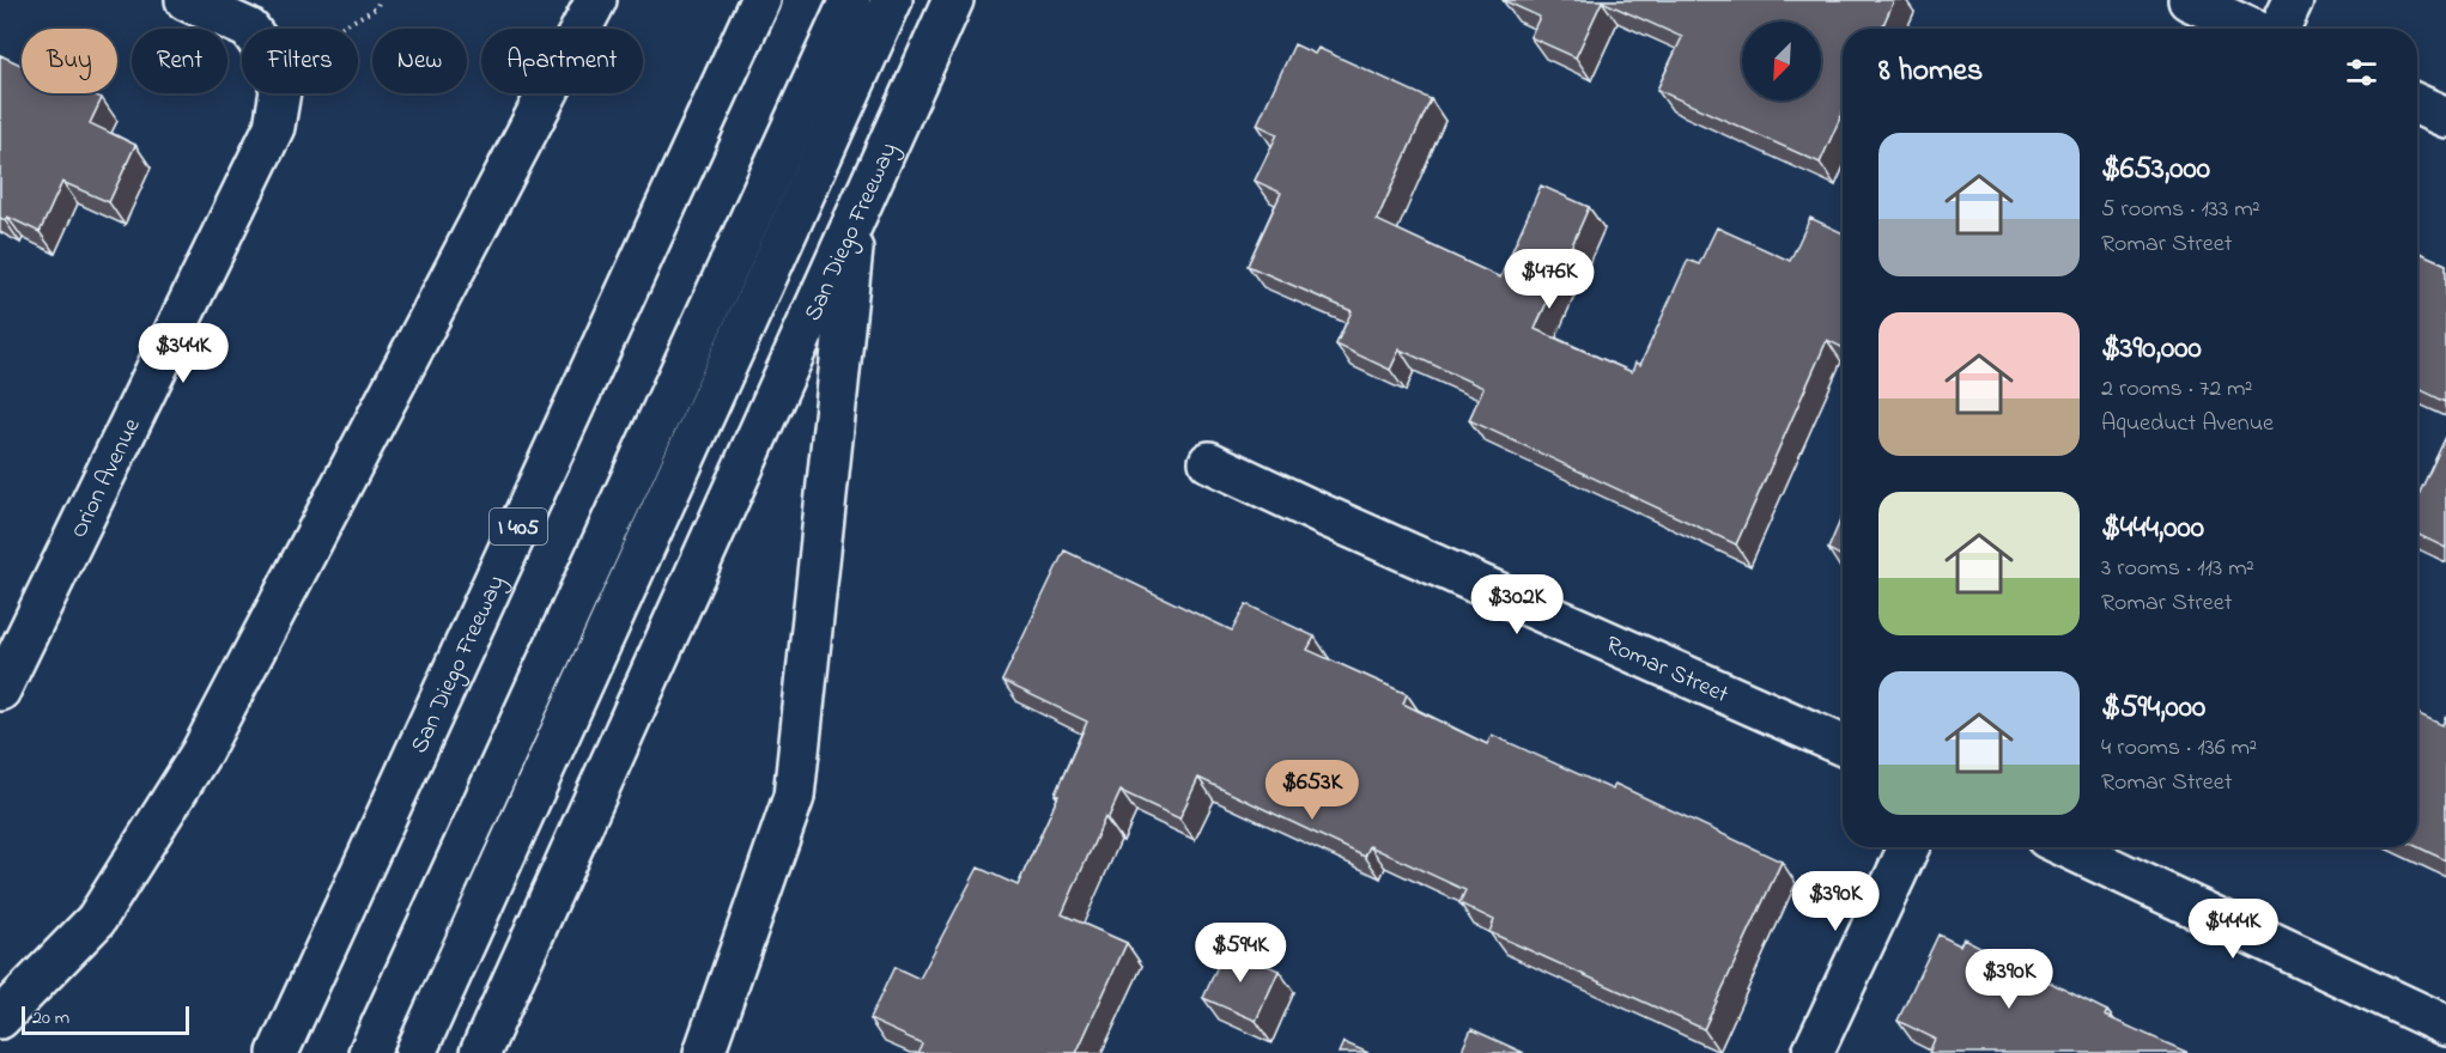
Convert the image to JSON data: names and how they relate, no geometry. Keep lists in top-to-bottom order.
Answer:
{
  "streets": {
    "main road": [
      "San Diego Freeway",
      "Orion Avenue",
      "I 405",
      "Romar Street"
    ]
  },
  "scale_bar": "20 m",
  "north": "bottom left",
  "page": {
    "chip": [
      "Buy",
      "Rent",
      "Filters",
      "New",
      "Apartment"
    ],
    "heading": "8 homes",
    "list": [
      {
        "name": "$653,000",
        "note": "5 rooms · 133 m² · Romar Street"
      },
      {
        "name": "$390,000",
        "note": "2 rooms · 72 m² · Aqueduct Avenue"
      },
      {
        "name": "$444,000",
        "note": "3 rooms · 113 m² · Romar Street"
      },
      {
        "name": "$594,000",
        "note": "4 rooms · 136 m² · Romar Street"
      }
    ],
    "price": [
      "$476K",
      "$344K",
      "$302K",
      "$653K",
      "$390K",
      "$444K",
      "$594K",
      "$390K"
    ],
    "scale": "20 m"
  }
}
